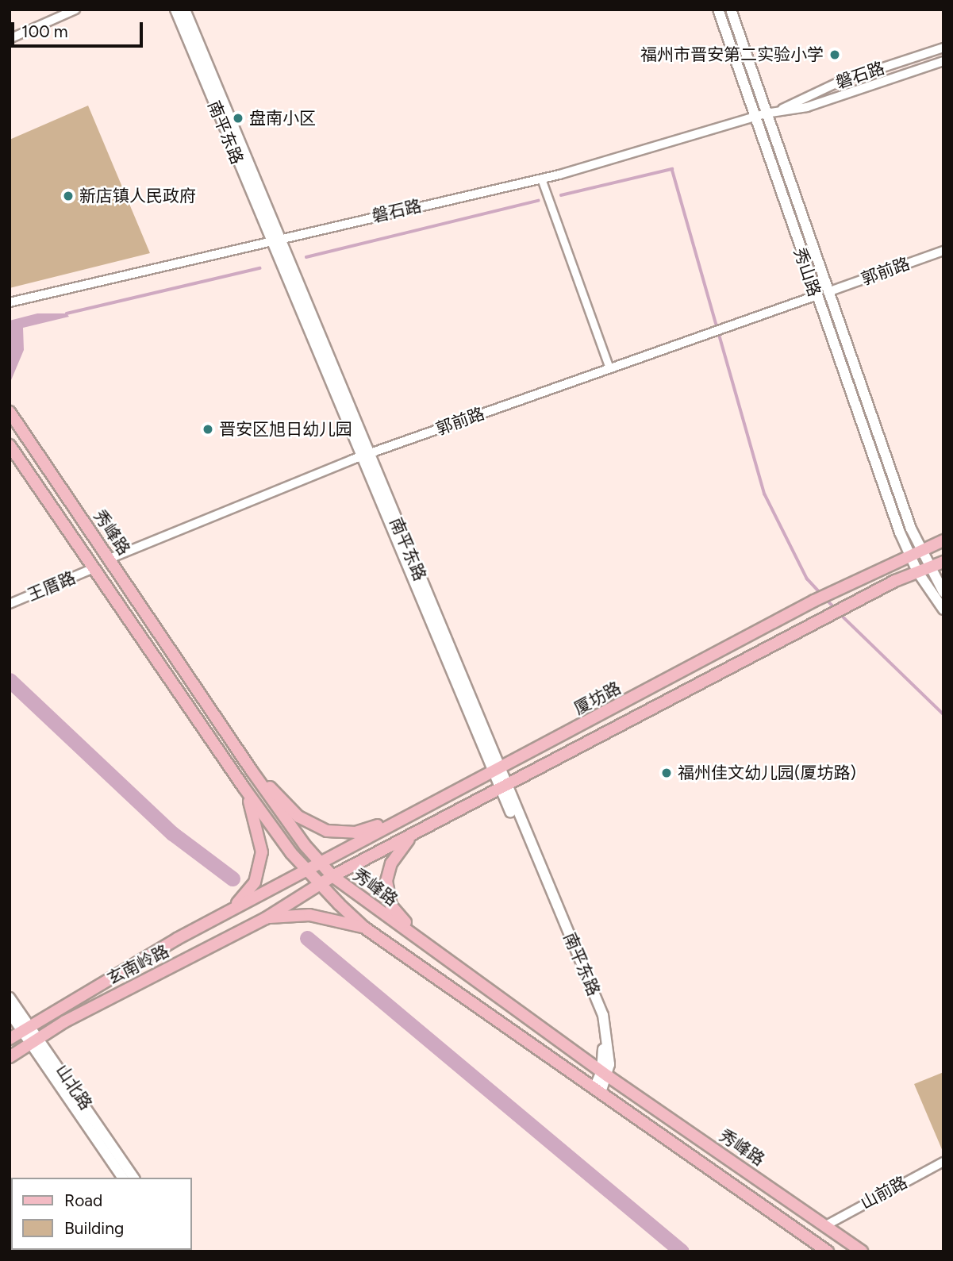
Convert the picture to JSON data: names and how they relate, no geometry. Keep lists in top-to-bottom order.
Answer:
{
  "streets": {
    "main road": [
      "南平东路",
      "秀山路",
      "秀峰路",
      "厦坊路",
      "玄南岭路",
      "山北路"
    ],
    "street": [
      "磐石路",
      "郭前路",
      "王厝路",
      "山前路"
    ]
  },
  "crossings": [
    ["磐石路", "南平东路"],
    ["磐石路", "秀山路"],
    ["南平东路", "郭前路"],
    ["南平东路", "秀峰路"],
    ["南平东路", "厦坊路"],
    ["郭前路", "秀山路"],
    ["郭前路", "秀峰路"],
    ["秀山路", "厦坊路"],
    ["秀峰路", "王厝路"],
    ["秀峰路", "厦坊路"],
    ["秀峰路", "山前路"],
    ["厦坊路", "玄南岭路"],
    ["玄南岭路", "山北路"]
  ],
  "places": [
    "福州市晋安第二实验小学",
    "盘南小区",
    "新店镇人民政府",
    "晋安区旭日幼儿园",
    "福州佳文幼儿园(厦坊路)"
  ],
  "legend": ["Road", "Building"],
  "scale_bar": "100 m"
}
